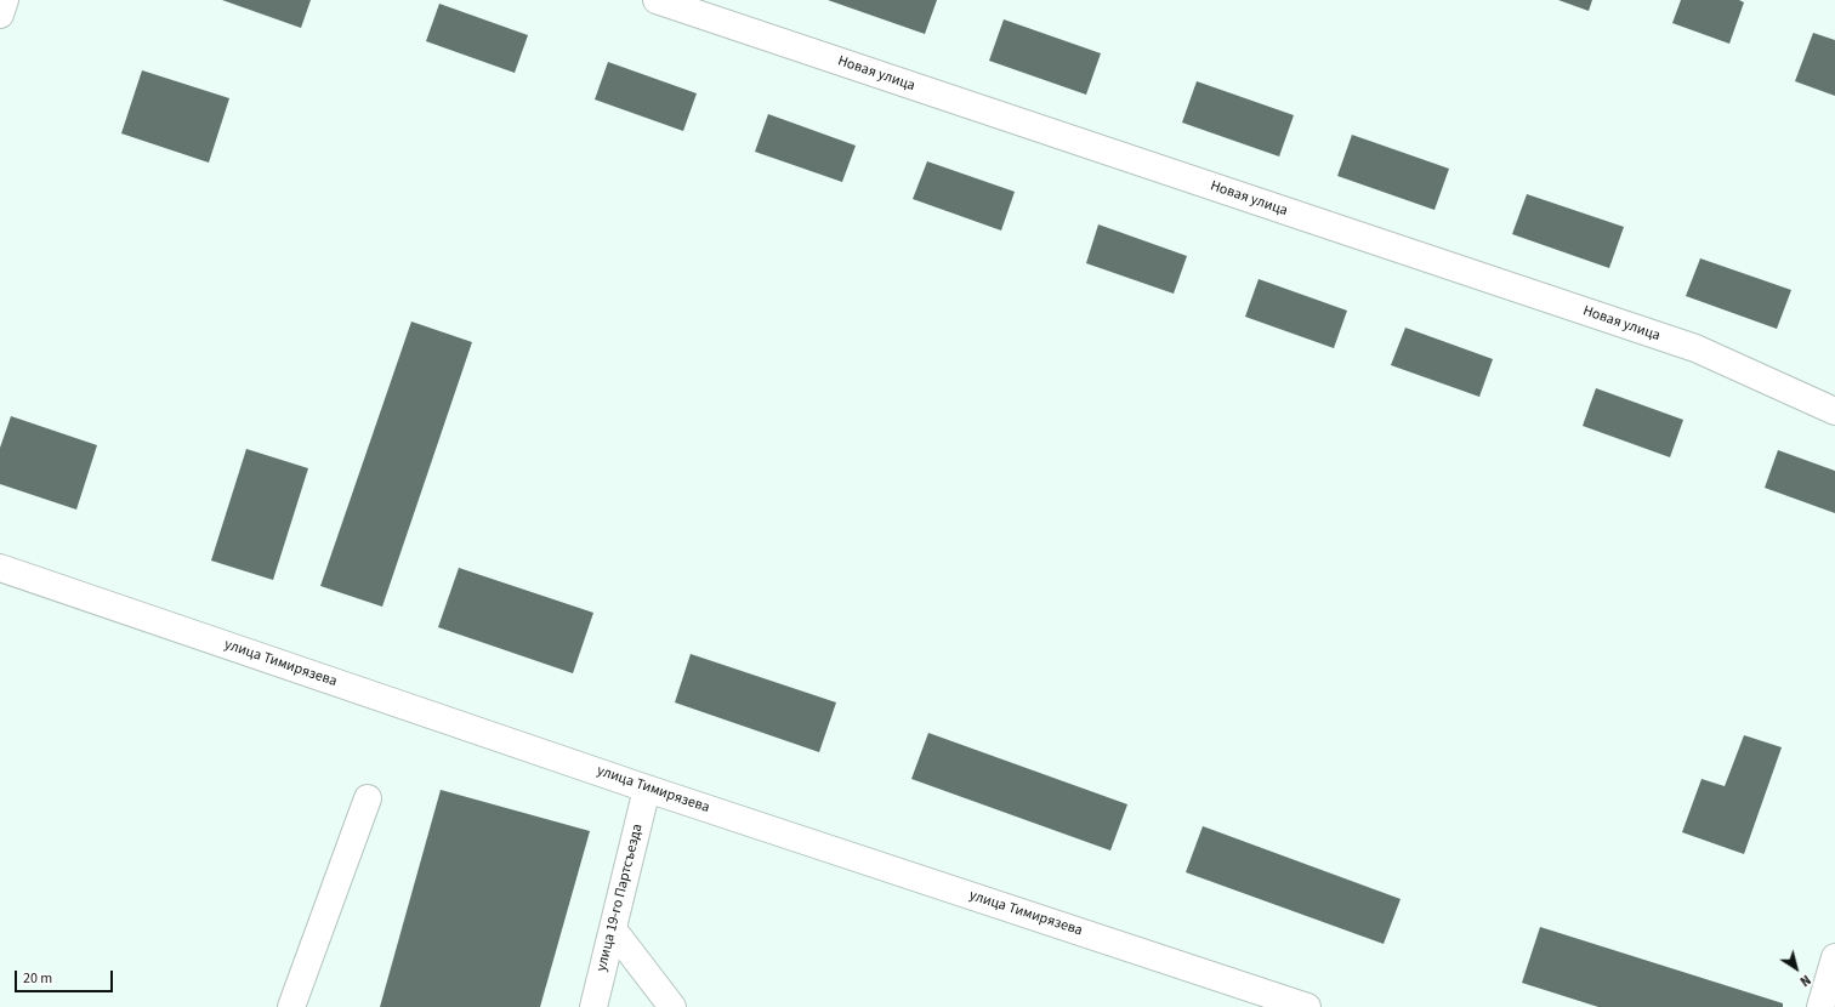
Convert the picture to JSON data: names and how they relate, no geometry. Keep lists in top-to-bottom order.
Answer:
{
  "streets": {
    "street": ["Новая улица", "улица Тимирязева", "улица 19-го Партсъезда"]
  },
  "crossings": [
    ["улица Тимирязева", "улица 19-го Партсъезда"]
  ],
  "scale_bar": "20 m",
  "north": "bottom right"
}
